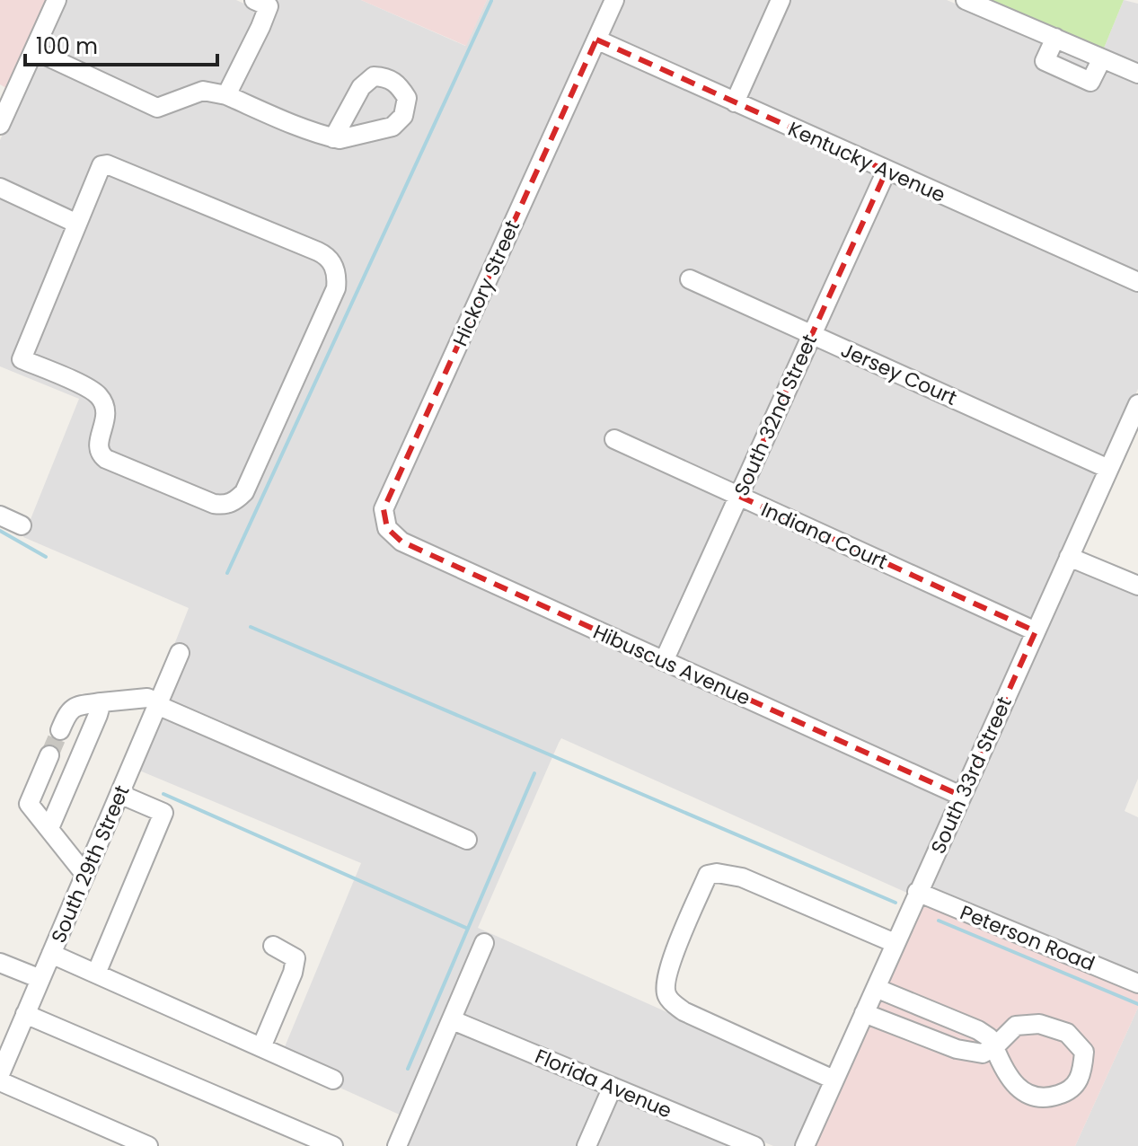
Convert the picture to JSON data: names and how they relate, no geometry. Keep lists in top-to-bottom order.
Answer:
{
  "streets": {
    "street": [
      "Kentucky Avenue",
      "Hickory Street",
      "Jersey Court",
      "South 32nd Street",
      "Indiana Court",
      "Hibuscus Avenue",
      "South 33rd Street",
      "South 29th Street",
      "Peterson Road",
      "Florida Avenue"
    ]
  },
  "crossings": [
    ["Kentucky Avenue", "Hickory Street"],
    ["Kentucky Avenue", "South 32nd Street"],
    ["Hickory Street", "Hibuscus Avenue"],
    ["Jersey Court", "South 32nd Street"],
    ["Jersey Court", "South 33rd Street"],
    ["South 32nd Street", "Indiana Court"],
    ["South 32nd Street", "Hibuscus Avenue"],
    ["Indiana Court", "South 33rd Street"],
    ["Hibuscus Avenue", "South 33rd Street"],
    ["South 33rd Street", "Peterson Road"]
  ],
  "scale_bar": "100 m"
}
